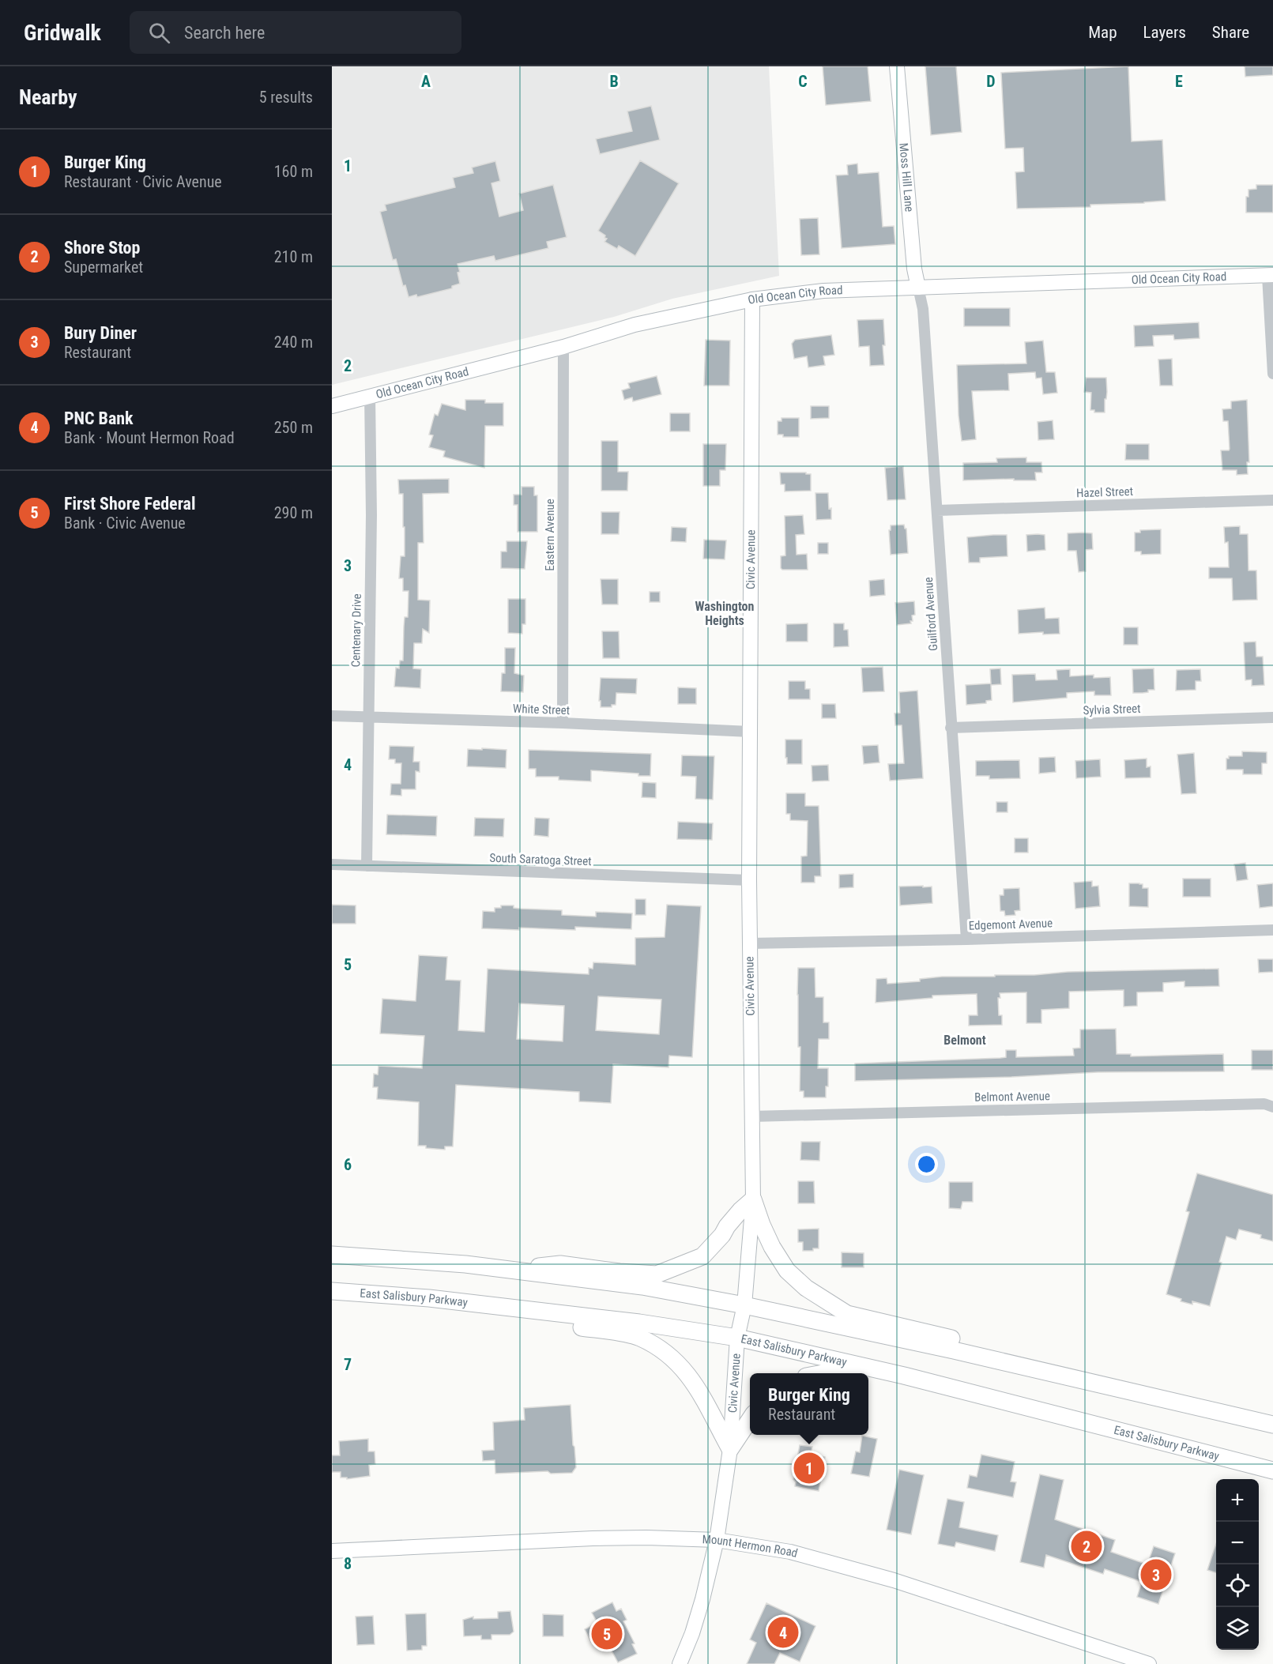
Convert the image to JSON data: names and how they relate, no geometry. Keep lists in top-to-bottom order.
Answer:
{
  "streets": {
    "main road": [
      "Moss Hill Lane",
      "Old Ocean City Road",
      "Civic Avenue",
      "East Salisbury Parkway",
      "Mount Hermon Road"
    ],
    "street": [
      "Hazel Street",
      "Eastern Avenue",
      "Guilford Avenue",
      "Centenary Drive",
      "White Street",
      "Sylvia Street",
      "South Saratoga Street",
      "Edgemont Avenue",
      "Belmont Avenue"
    ]
  },
  "crossings": [
    ["Moss Hill Lane", "Old Ocean City Road"],
    ["Moss Hill Lane", "Guilford Avenue"],
    ["Old Ocean City Road", "Eastern Avenue"],
    ["Old Ocean City Road", "Civic Avenue"],
    ["Old Ocean City Road", "Guilford Avenue"],
    ["Old Ocean City Road", "Centenary Drive"],
    ["Hazel Street", "Guilford Avenue"],
    ["Eastern Avenue", "White Street"],
    ["Civic Avenue", "White Street"],
    ["Civic Avenue", "South Saratoga Street"],
    ["Civic Avenue", "Edgemont Avenue"],
    ["Civic Avenue", "Belmont Avenue"],
    ["Civic Avenue", "East Salisbury Parkway"],
    ["Civic Avenue", "Mount Hermon Road"],
    ["Guilford Avenue", "Sylvia Street"],
    ["Guilford Avenue", "Edgemont Avenue"],
    ["Centenary Drive", "White Street"],
    ["Centenary Drive", "South Saratoga Street"]
  ],
  "districts": ["Washington Heights", "Belmont"],
  "page": {
    "header": "Gridwalk",
    "search": "Search here",
    "nav": ["Map", "Layers", "Share"],
    "heading": ["Nearby", "5 results"],
    "list": [
      {
        "mark": "1",
        "name": "Burger King",
        "note": "Restaurant · Civic Avenue",
        "value": "160 m"
      },
      {
        "mark": "2",
        "name": "Shore Stop",
        "note": "Supermarket",
        "value": "210 m"
      },
      {
        "mark": "3",
        "name": "Bury Diner",
        "note": "Restaurant",
        "value": "240 m"
      },
      {
        "mark": "4",
        "name": "PNC Bank",
        "note": "Bank · Mount Hermon Road",
        "value": "250 m"
      },
      {
        "mark": "5",
        "name": "First Shore Federal",
        "note": "Bank · Civic Avenue",
        "value": "290 m"
      }
    ],
    "popup": ["Burger King", "Restaurant"],
    "pins": [
      "1",
      "2",
      "3",
      "4",
      "5"
    ],
    "map_buttons": ["+", "−"]
  },
  "grid": {
    "columns": [
      "A",
      "B",
      "C",
      "D",
      "E"
    ],
    "rows": [
      "1",
      "2",
      "3",
      "4",
      "5",
      "6",
      "7",
      "8"
    ]
  }
}
